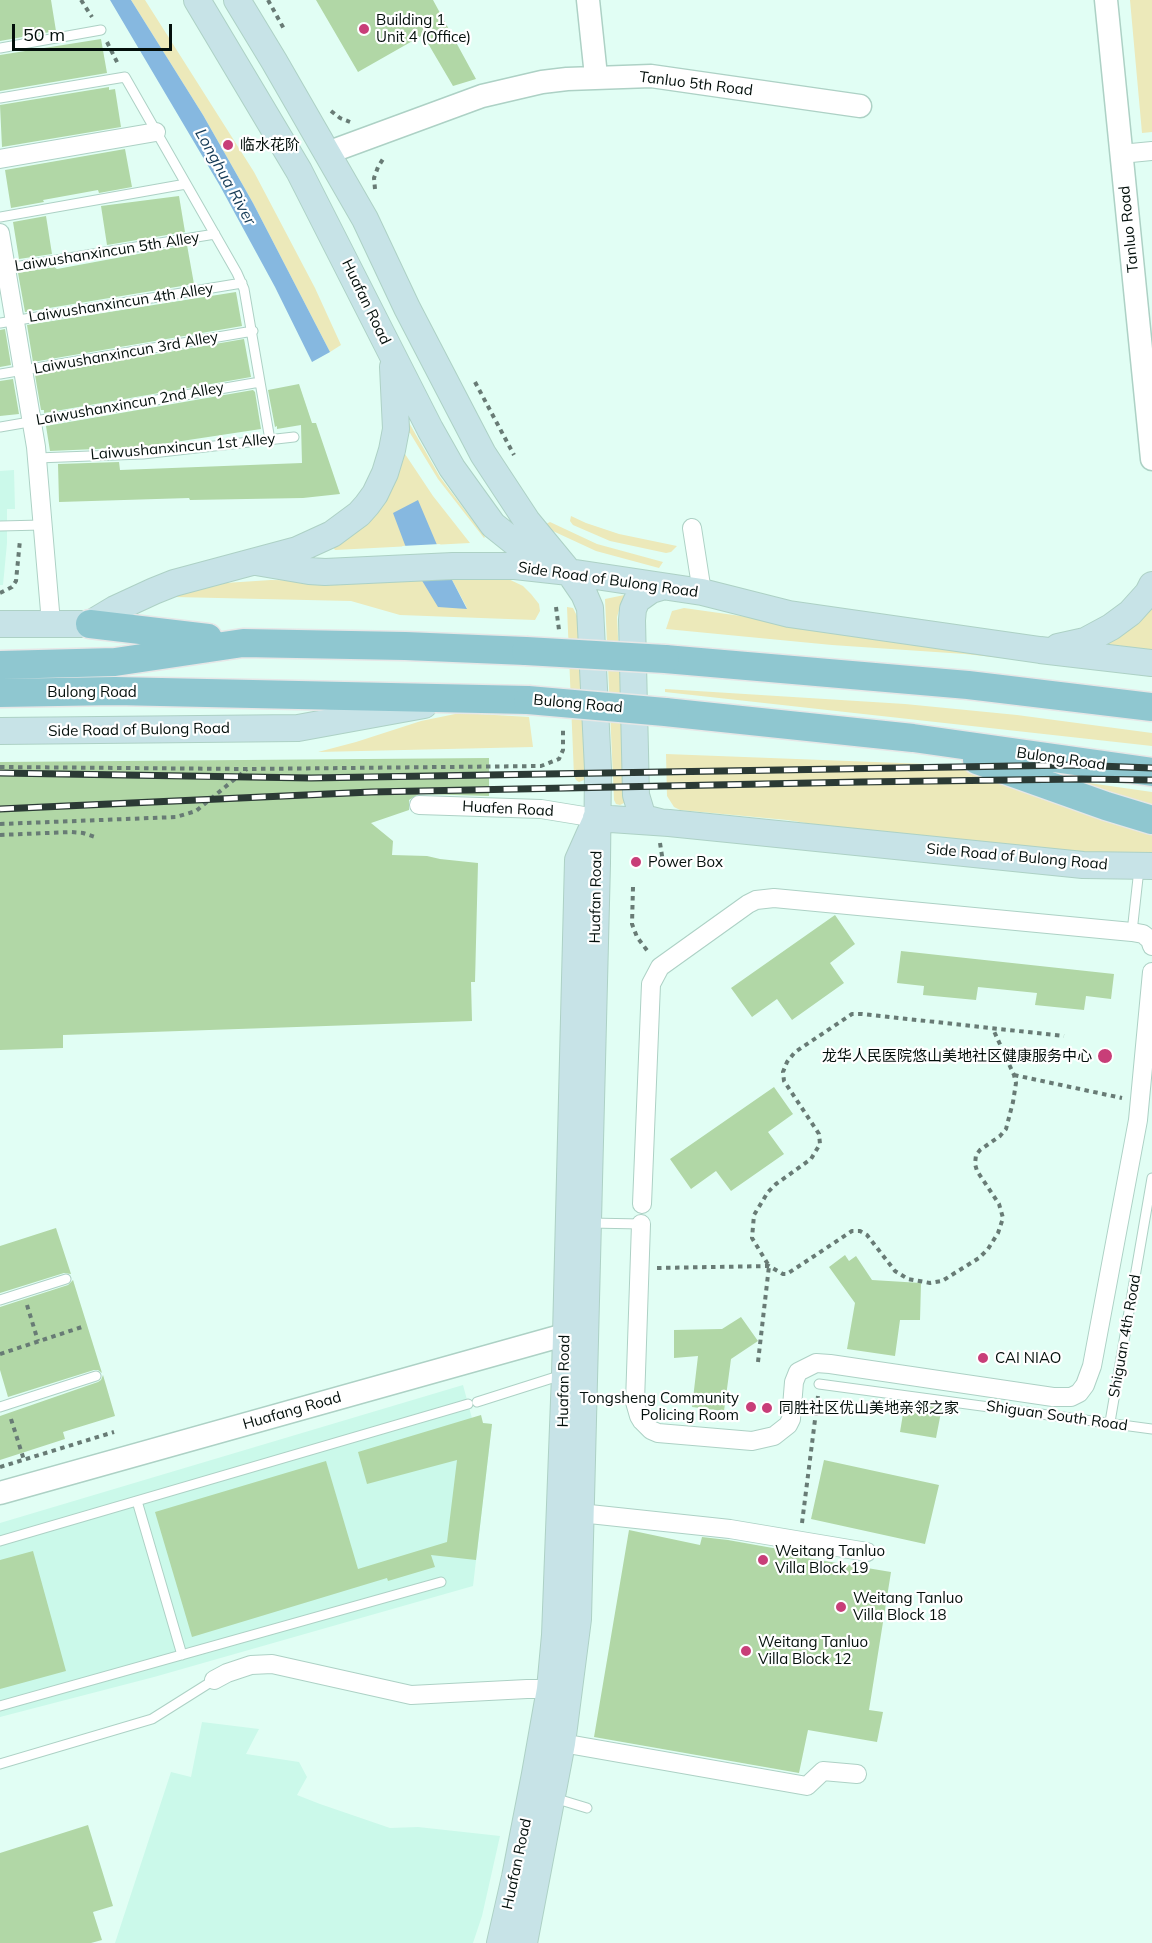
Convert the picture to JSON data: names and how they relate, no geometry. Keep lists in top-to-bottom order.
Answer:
{
  "streets": {
    "main road": ["Huafan Road", "Side Road of Bulong Road", "Bulong Road"],
    "street": [
      "Tanluo 5th Road",
      "Tanluo Road",
      "Huafen Road",
      "Huafang Road"
    ],
    "lane": [
      "Laiwushanxincun 5th Alley",
      "Laiwushanxincun 4th Alley",
      "Laiwushanxincun 3rd Alley",
      "Laiwushanxincun 2nd Alley",
      "Laiwushanxincun 1st Alley",
      "Shiguan 4th Road",
      "Shiguan South Road"
    ]
  },
  "crossings": [
    ["Tanluo 5th Road", "Huafan Road"],
    ["Huafan Road", "Side Road of Bulong Road"],
    ["Huafan Road", "Huafen Road"],
    ["Huafan Road", "Huafang Road"],
    ["Side Road of Bulong Road", "Bulong Road"],
    ["Side Road of Bulong Road", "Huafen Road"],
    ["Shiguan 4th Road", "Shiguan South Road"]
  ],
  "water": ["Longhua River"],
  "places": [
    "Building 1 Unit 4 (Office)",
    "临水花阶",
    "Power Box",
    "龙华人民医院悠山美地社区健康服务中心",
    "CAI NIAO",
    "Tongsheng Community Policing Room",
    "同胜社区优山美地亲邻之家",
    "Weitang Tanluo Villa Block 19",
    "Weitang Tanluo Villa Block 18",
    "Weitang Tanluo Villa Block 12"
  ],
  "scale_bar": "50 m"
}
